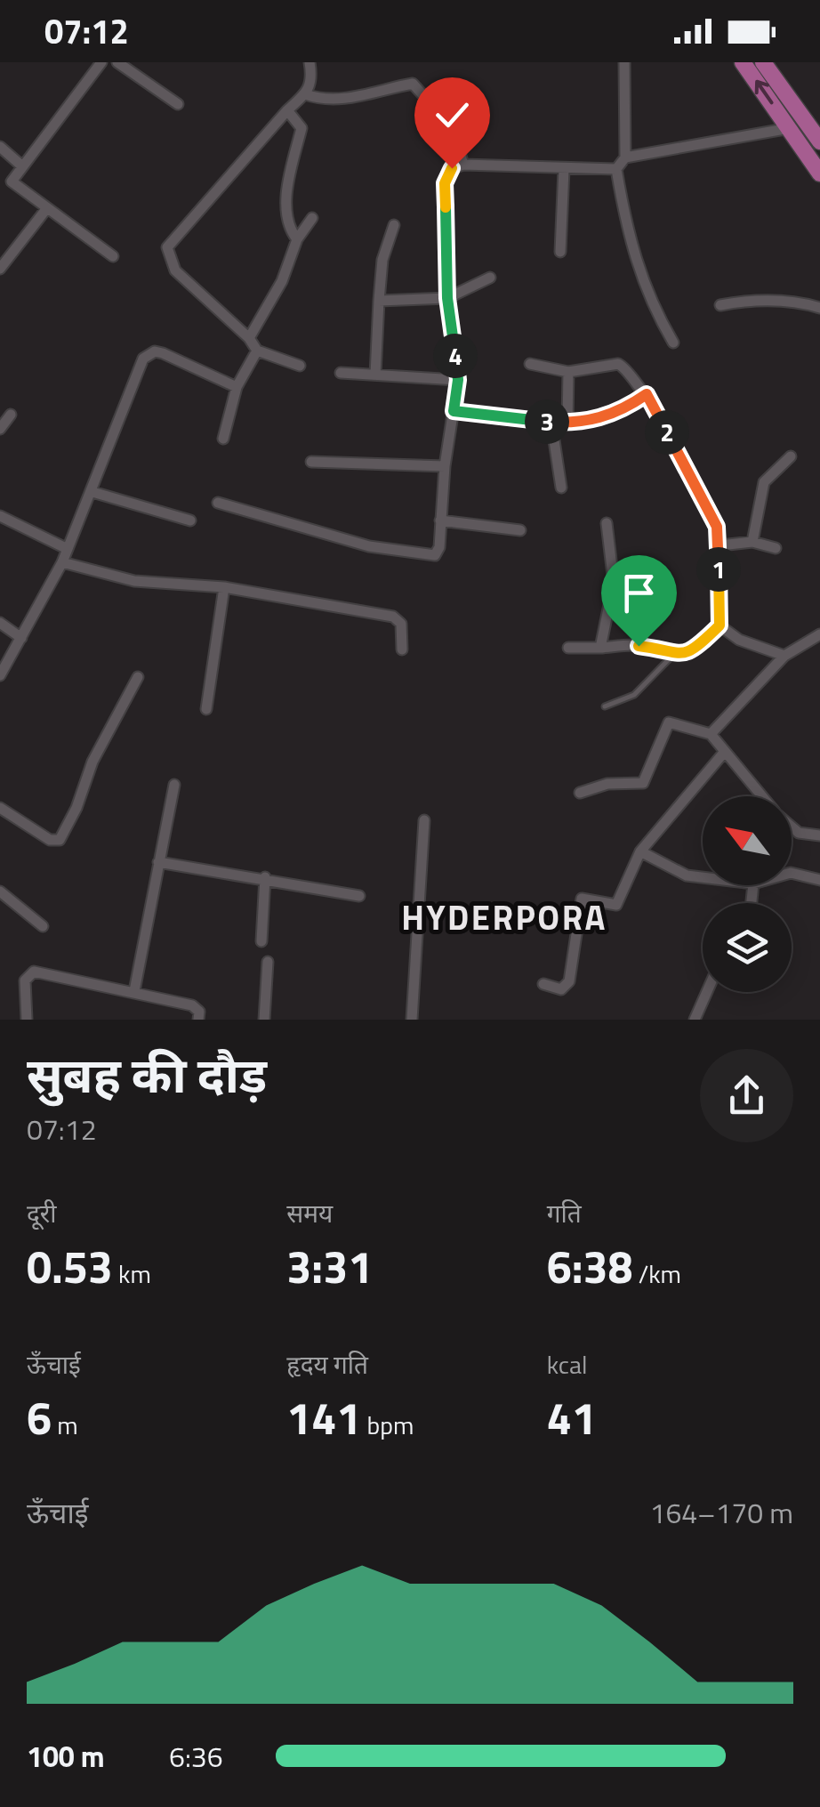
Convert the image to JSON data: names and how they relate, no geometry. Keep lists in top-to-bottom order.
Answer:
{
  "districts": ["HYDERPORA"],
  "north": "top left",
  "page": {
    "status": "07:12",
    "pins": [
      "4",
      "3",
      "2",
      "1"
    ],
    "heading": ["सुबह की दौड़", "07:12"],
    "stats": [
      ["दूरी", "0.53 km"],
      ["समय", "3:31"],
      ["गति", "6:38 /km"],
      ["ऊँचाई", "6 m"],
      ["हृदय गति", "141 bpm"],
      ["kcal", "41"]
    ],
    "chart": ["ऊँचाई", "164–170 m"],
    "list": [
      {
        "name": "100 m",
        "note": "6:36"
      }
    ]
  }
}
